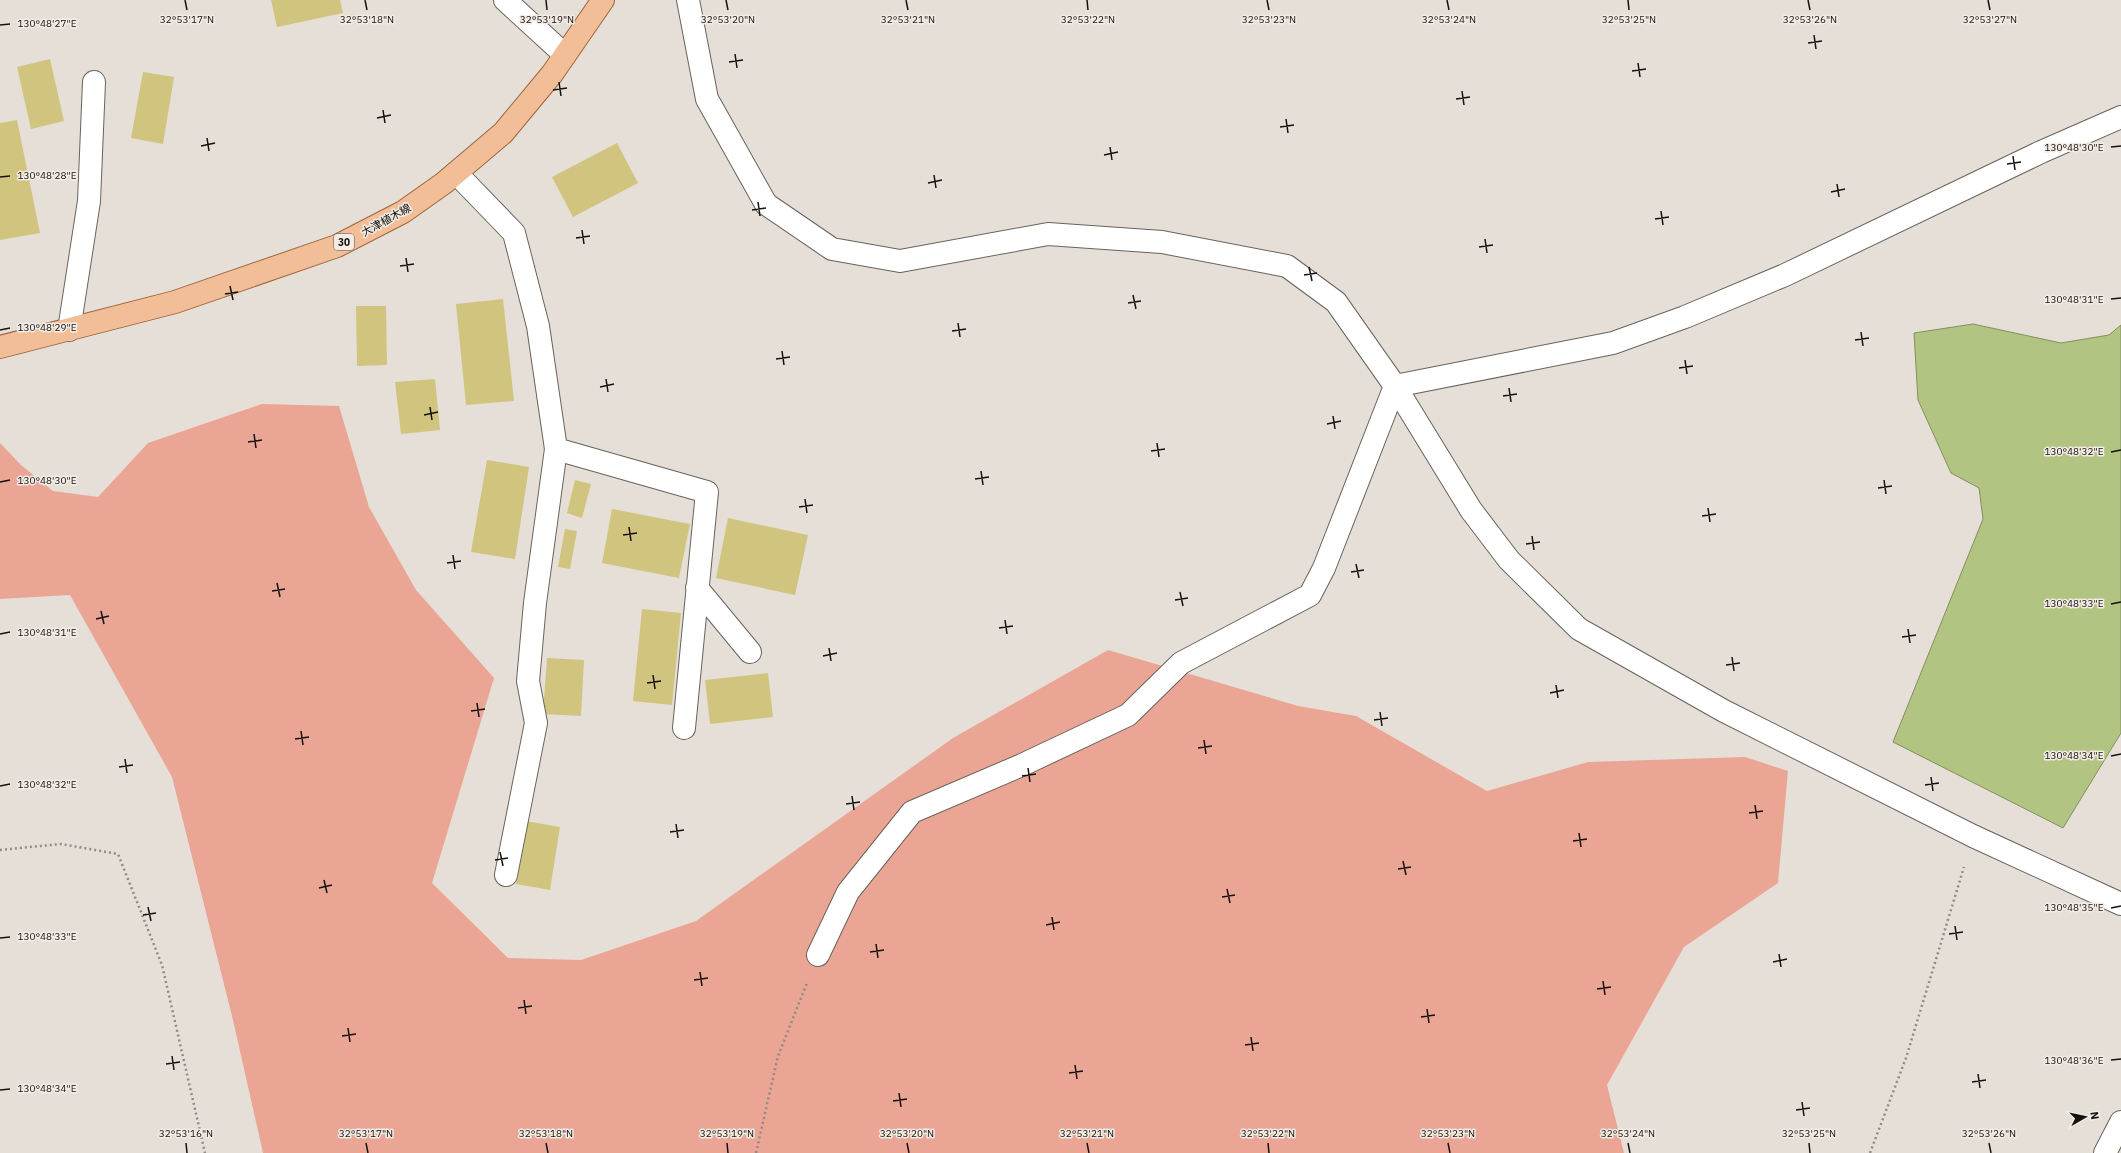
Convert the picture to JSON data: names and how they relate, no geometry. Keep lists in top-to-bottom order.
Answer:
{
  "streets": {
    "main road": ["大津植木線", "30"]
  },
  "north": "right",
  "coordinates": [
    "32°53'17\"N",
    "32°53'18\"N",
    "32°53'19\"N",
    "32°53'20\"N",
    "32°53'21\"N",
    "32°53'22\"N",
    "32°53'23\"N",
    "32°53'24\"N",
    "32°53'25\"N",
    "32°53'26\"N",
    "32°53'27\"N",
    "130°48'27\"E",
    "130°48'30\"E",
    "130°48'28\"E",
    "130°48'31\"E",
    "130°48'29\"E",
    "130°48'32\"E",
    "130°48'33\"E",
    "130°48'34\"E",
    "130°48'35\"E",
    "130°48'36\"E",
    "32°53'16\"N"
  ]
}
